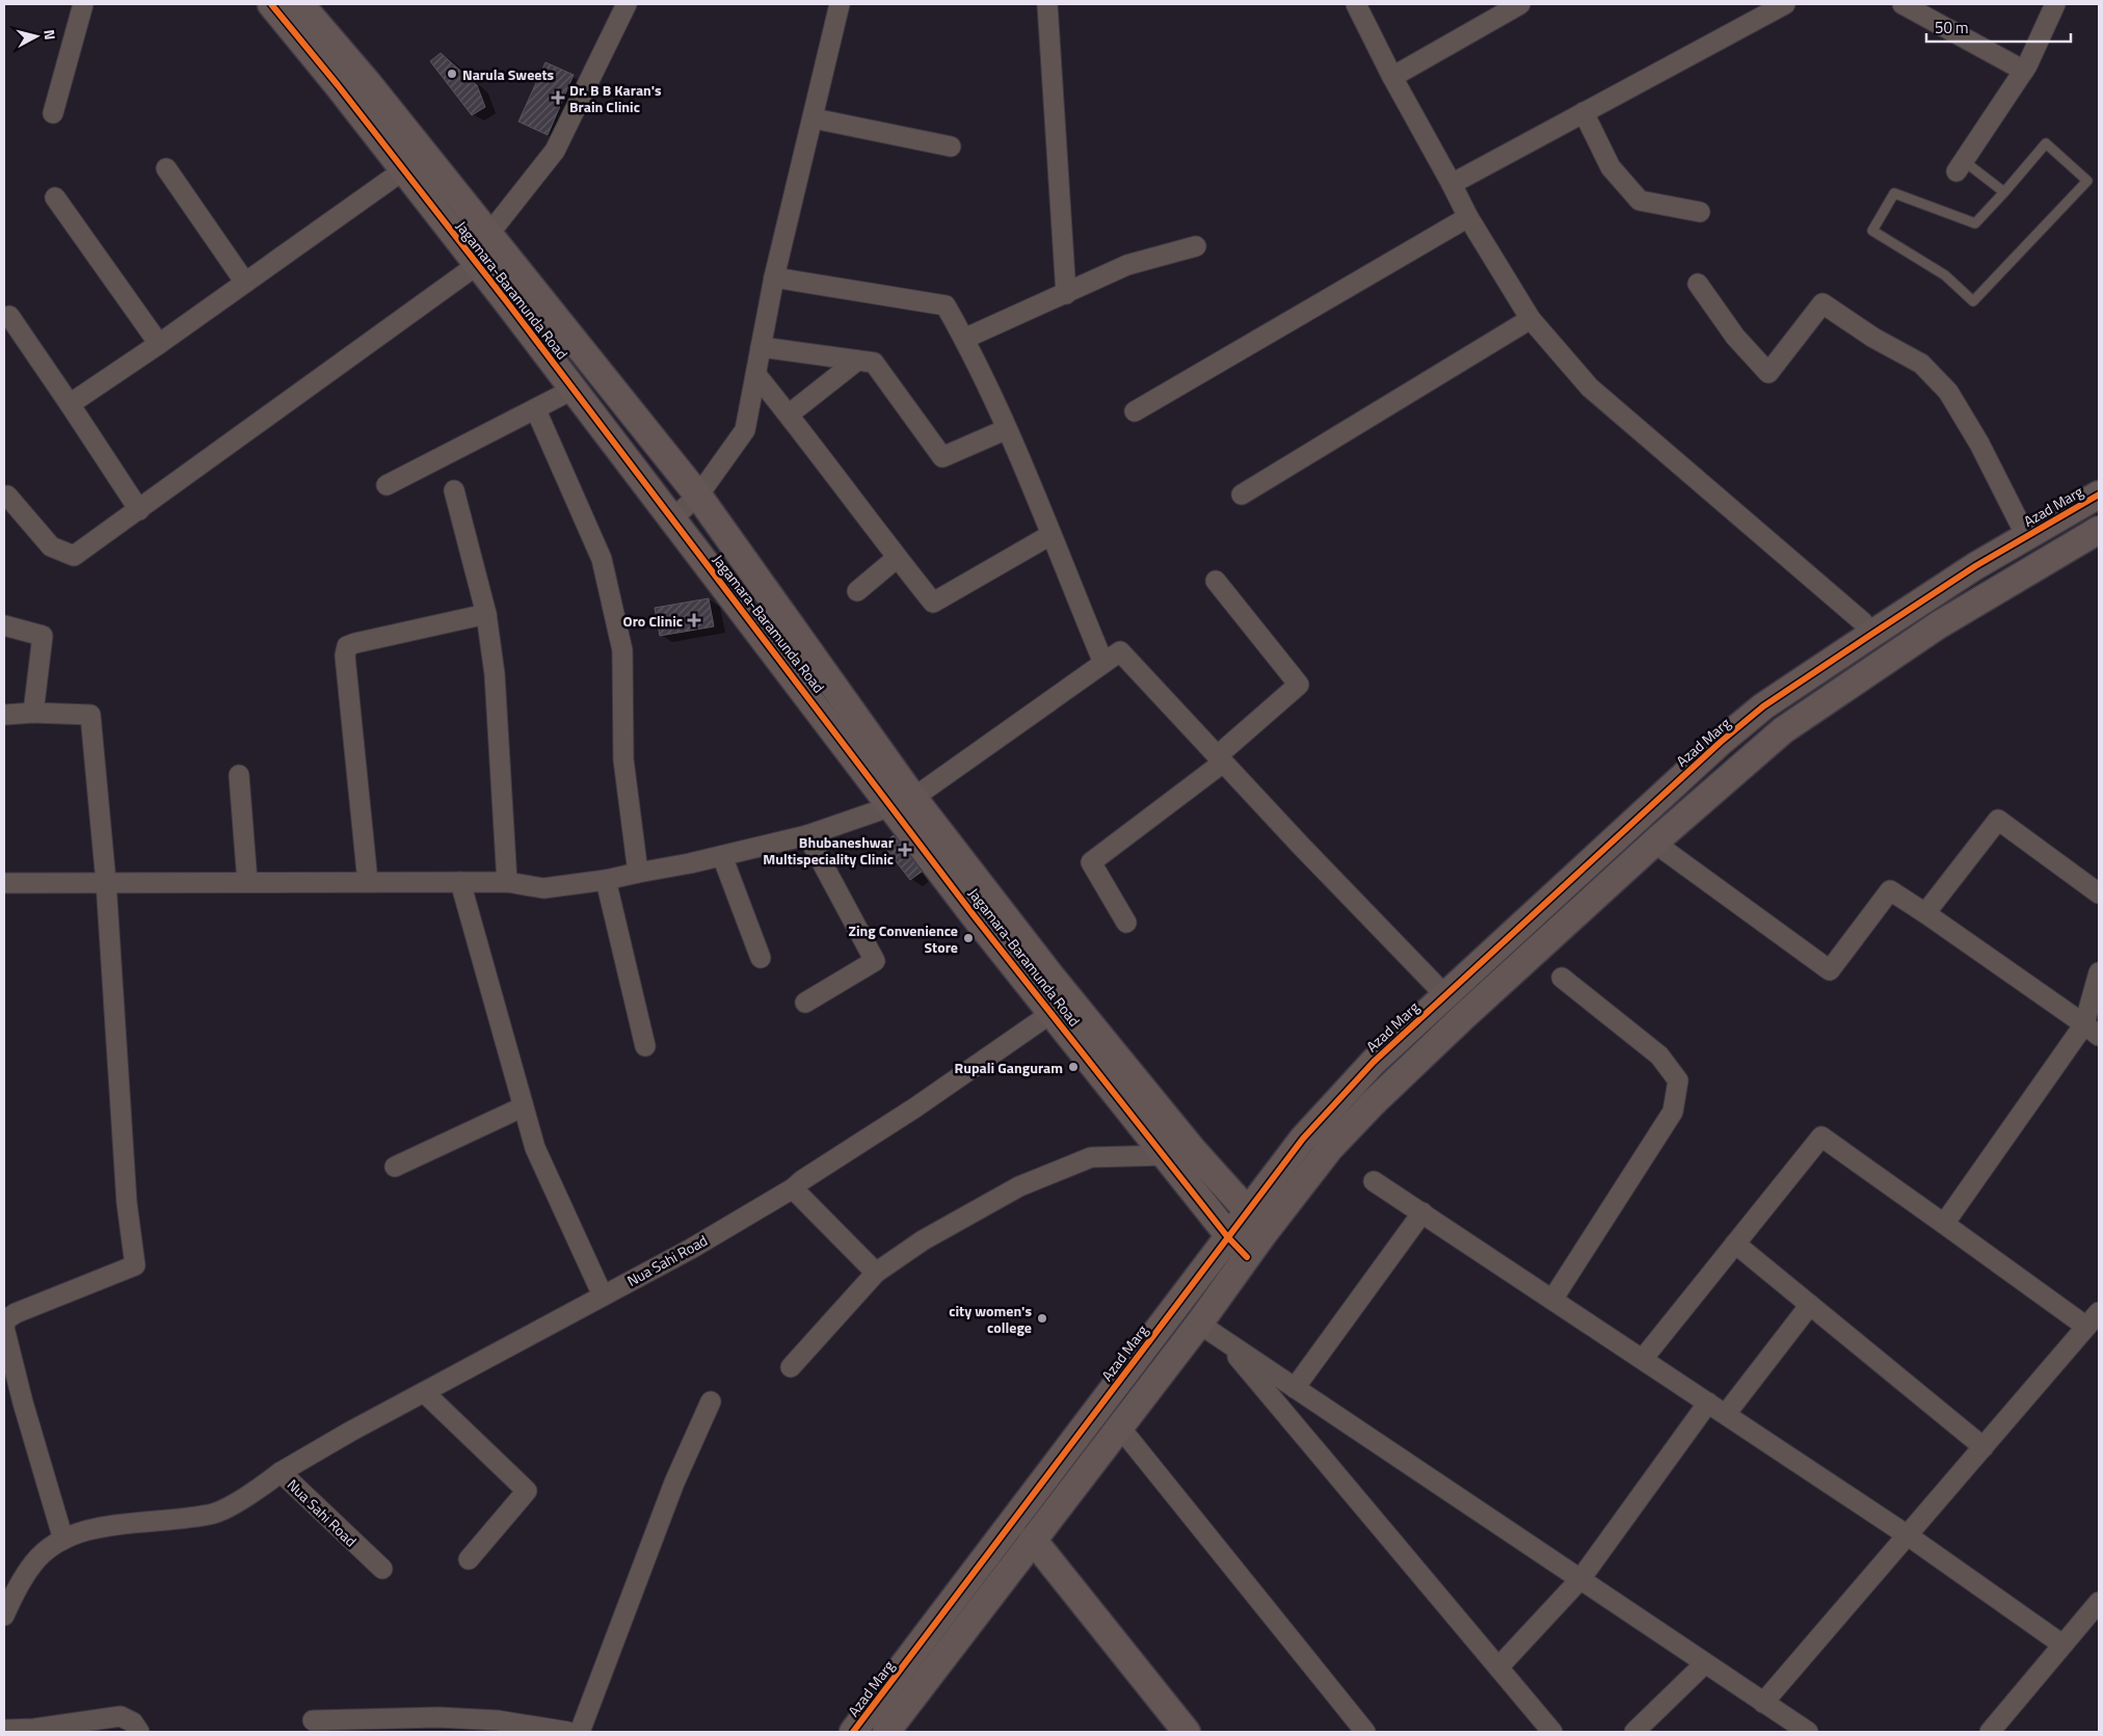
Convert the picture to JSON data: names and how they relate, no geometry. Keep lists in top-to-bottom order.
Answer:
{
  "streets": {
    "street": ["Jagamara-Baramunda Road", "Azad Marg", "Nua Sahi Road"]
  },
  "crossings": [
    ["Jagamara-Baramunda Road", "Azad Marg"],
    ["Jagamara-Baramunda Road", "Nua Sahi Road"]
  ],
  "places": {
    "other": [
      "Narula Sweets",
      "Zing Convenience Store",
      "Rupali Ganguram",
      "city women's college"
    ],
    "health": ["Dr. B B Karan's Brain Clinic", "Oro Clinic", "Bhubaneshwar Multispeciality Clinic"]
  },
  "scale_bar": "50 m",
  "north": "right"
}
